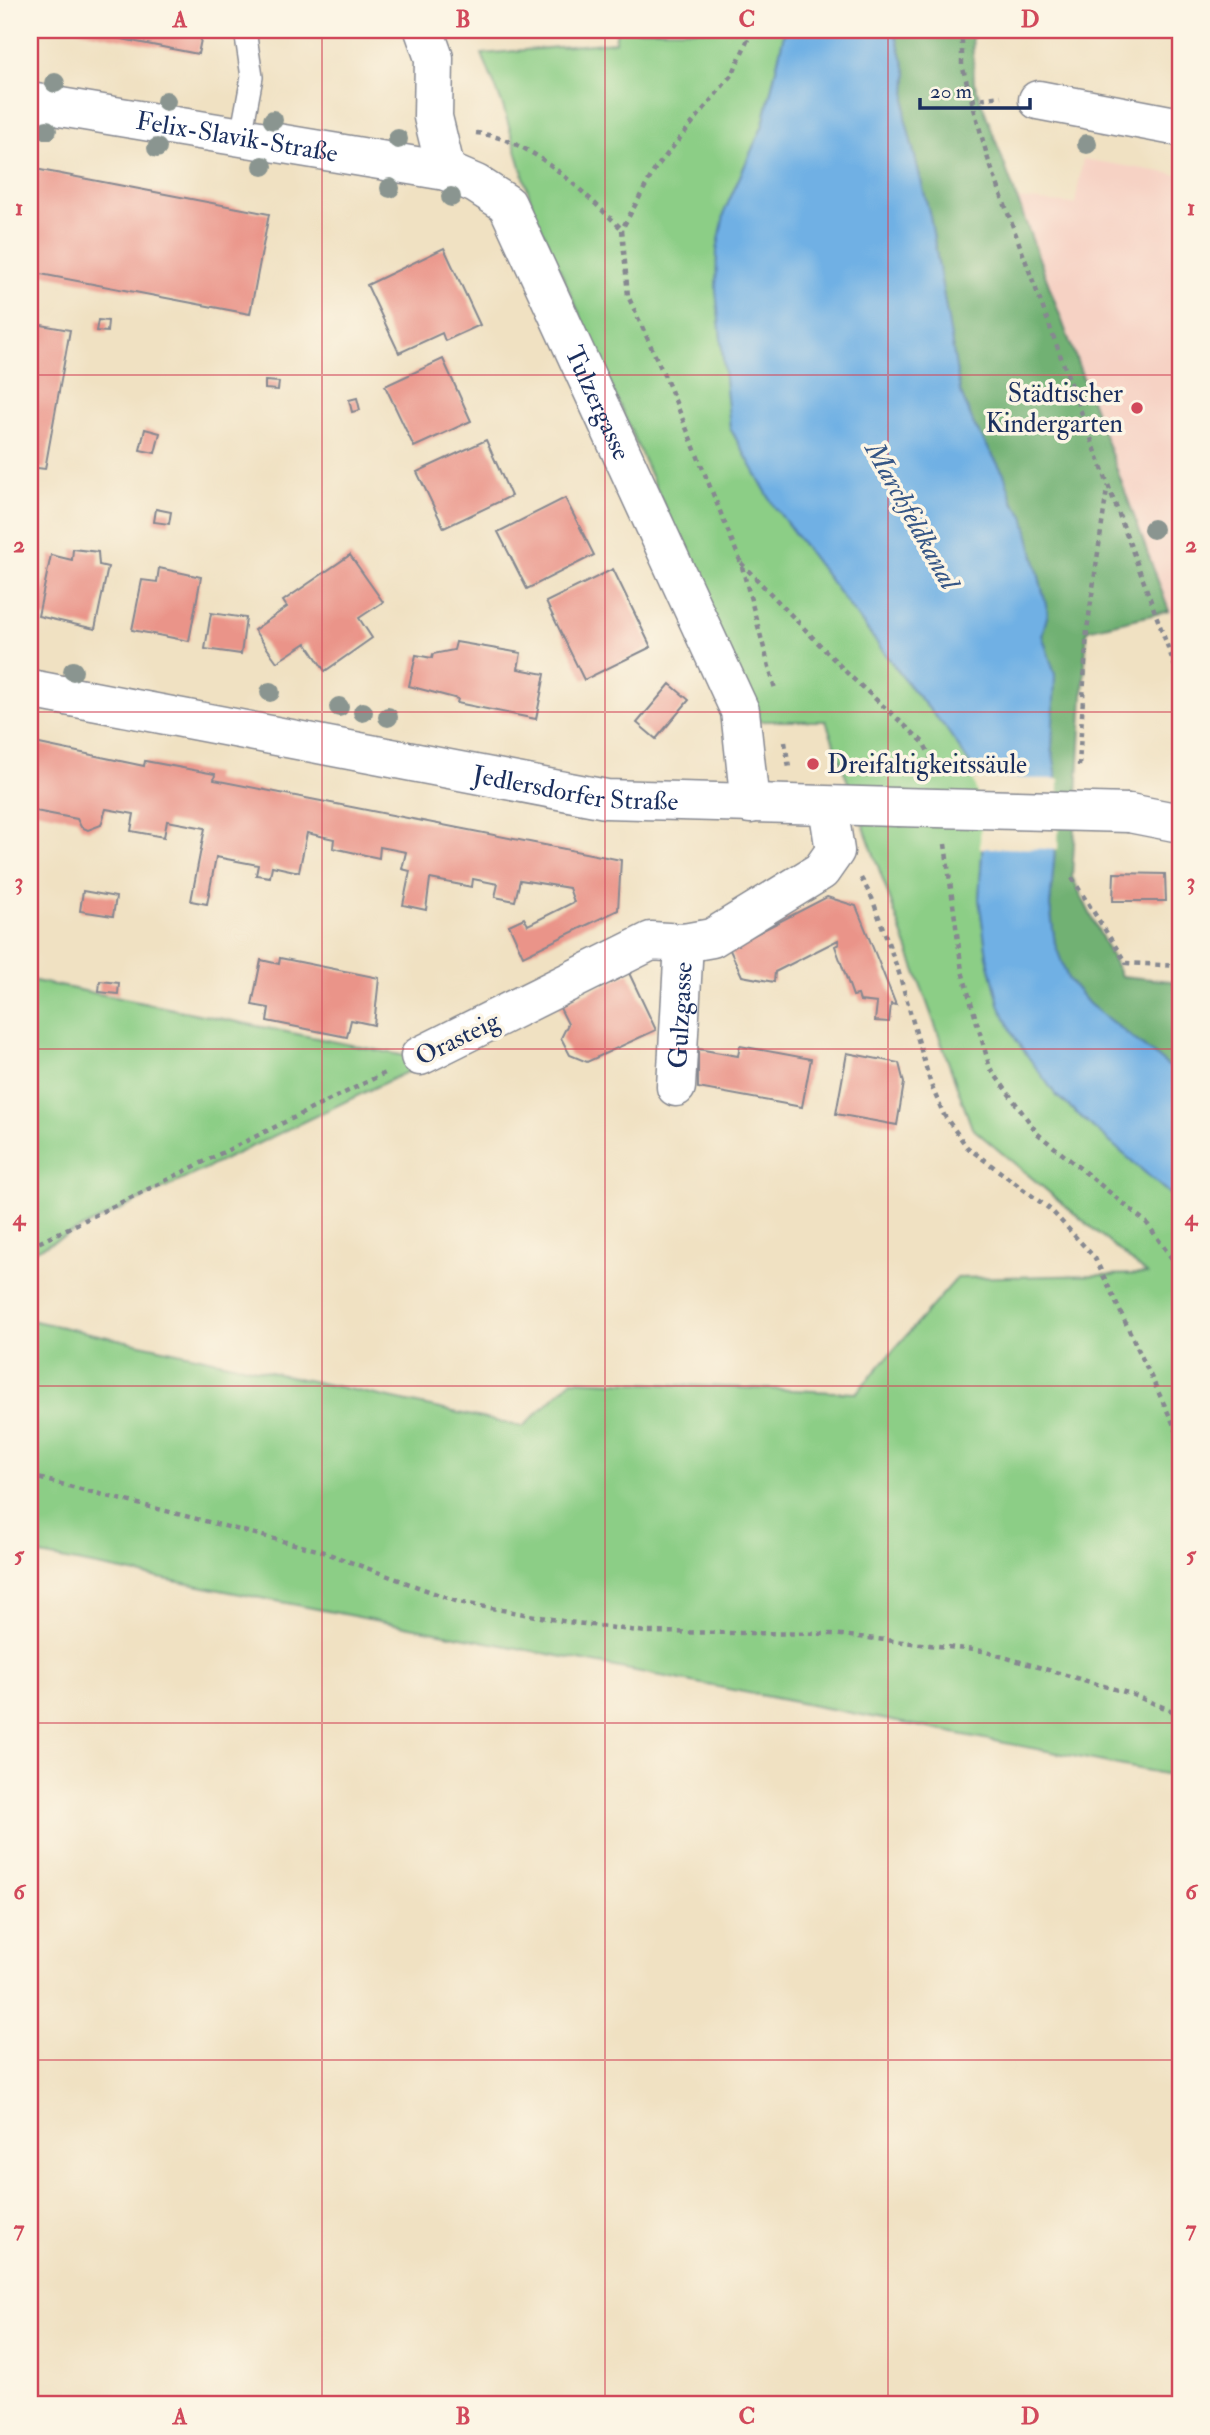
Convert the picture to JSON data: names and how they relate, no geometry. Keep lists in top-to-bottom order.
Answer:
{
  "streets": {
    "street": [
      "Felix-Slavik-Straße",
      "Tulzergasse",
      "Jedlersdorfer Straße",
      "Gulzgasse",
      "Orasteig"
    ]
  },
  "crossings": [
    ["Felix-Slavik-Straße", "Tulzergasse"],
    ["Tulzergasse", "Jedlersdorfer Straße"],
    ["Gulzgasse", "Orasteig"]
  ],
  "water": ["Marchfeldkanal"],
  "places": ["Städtischer Kindergarten", "Dreifaltigkeitssäule"],
  "scale_bar": "20 m",
  "grid": {
    "columns": [
      "A",
      "B",
      "C",
      "D"
    ],
    "rows": [
      "1",
      "2",
      "3",
      "4",
      "5",
      "6",
      "7"
    ]
  }
}
